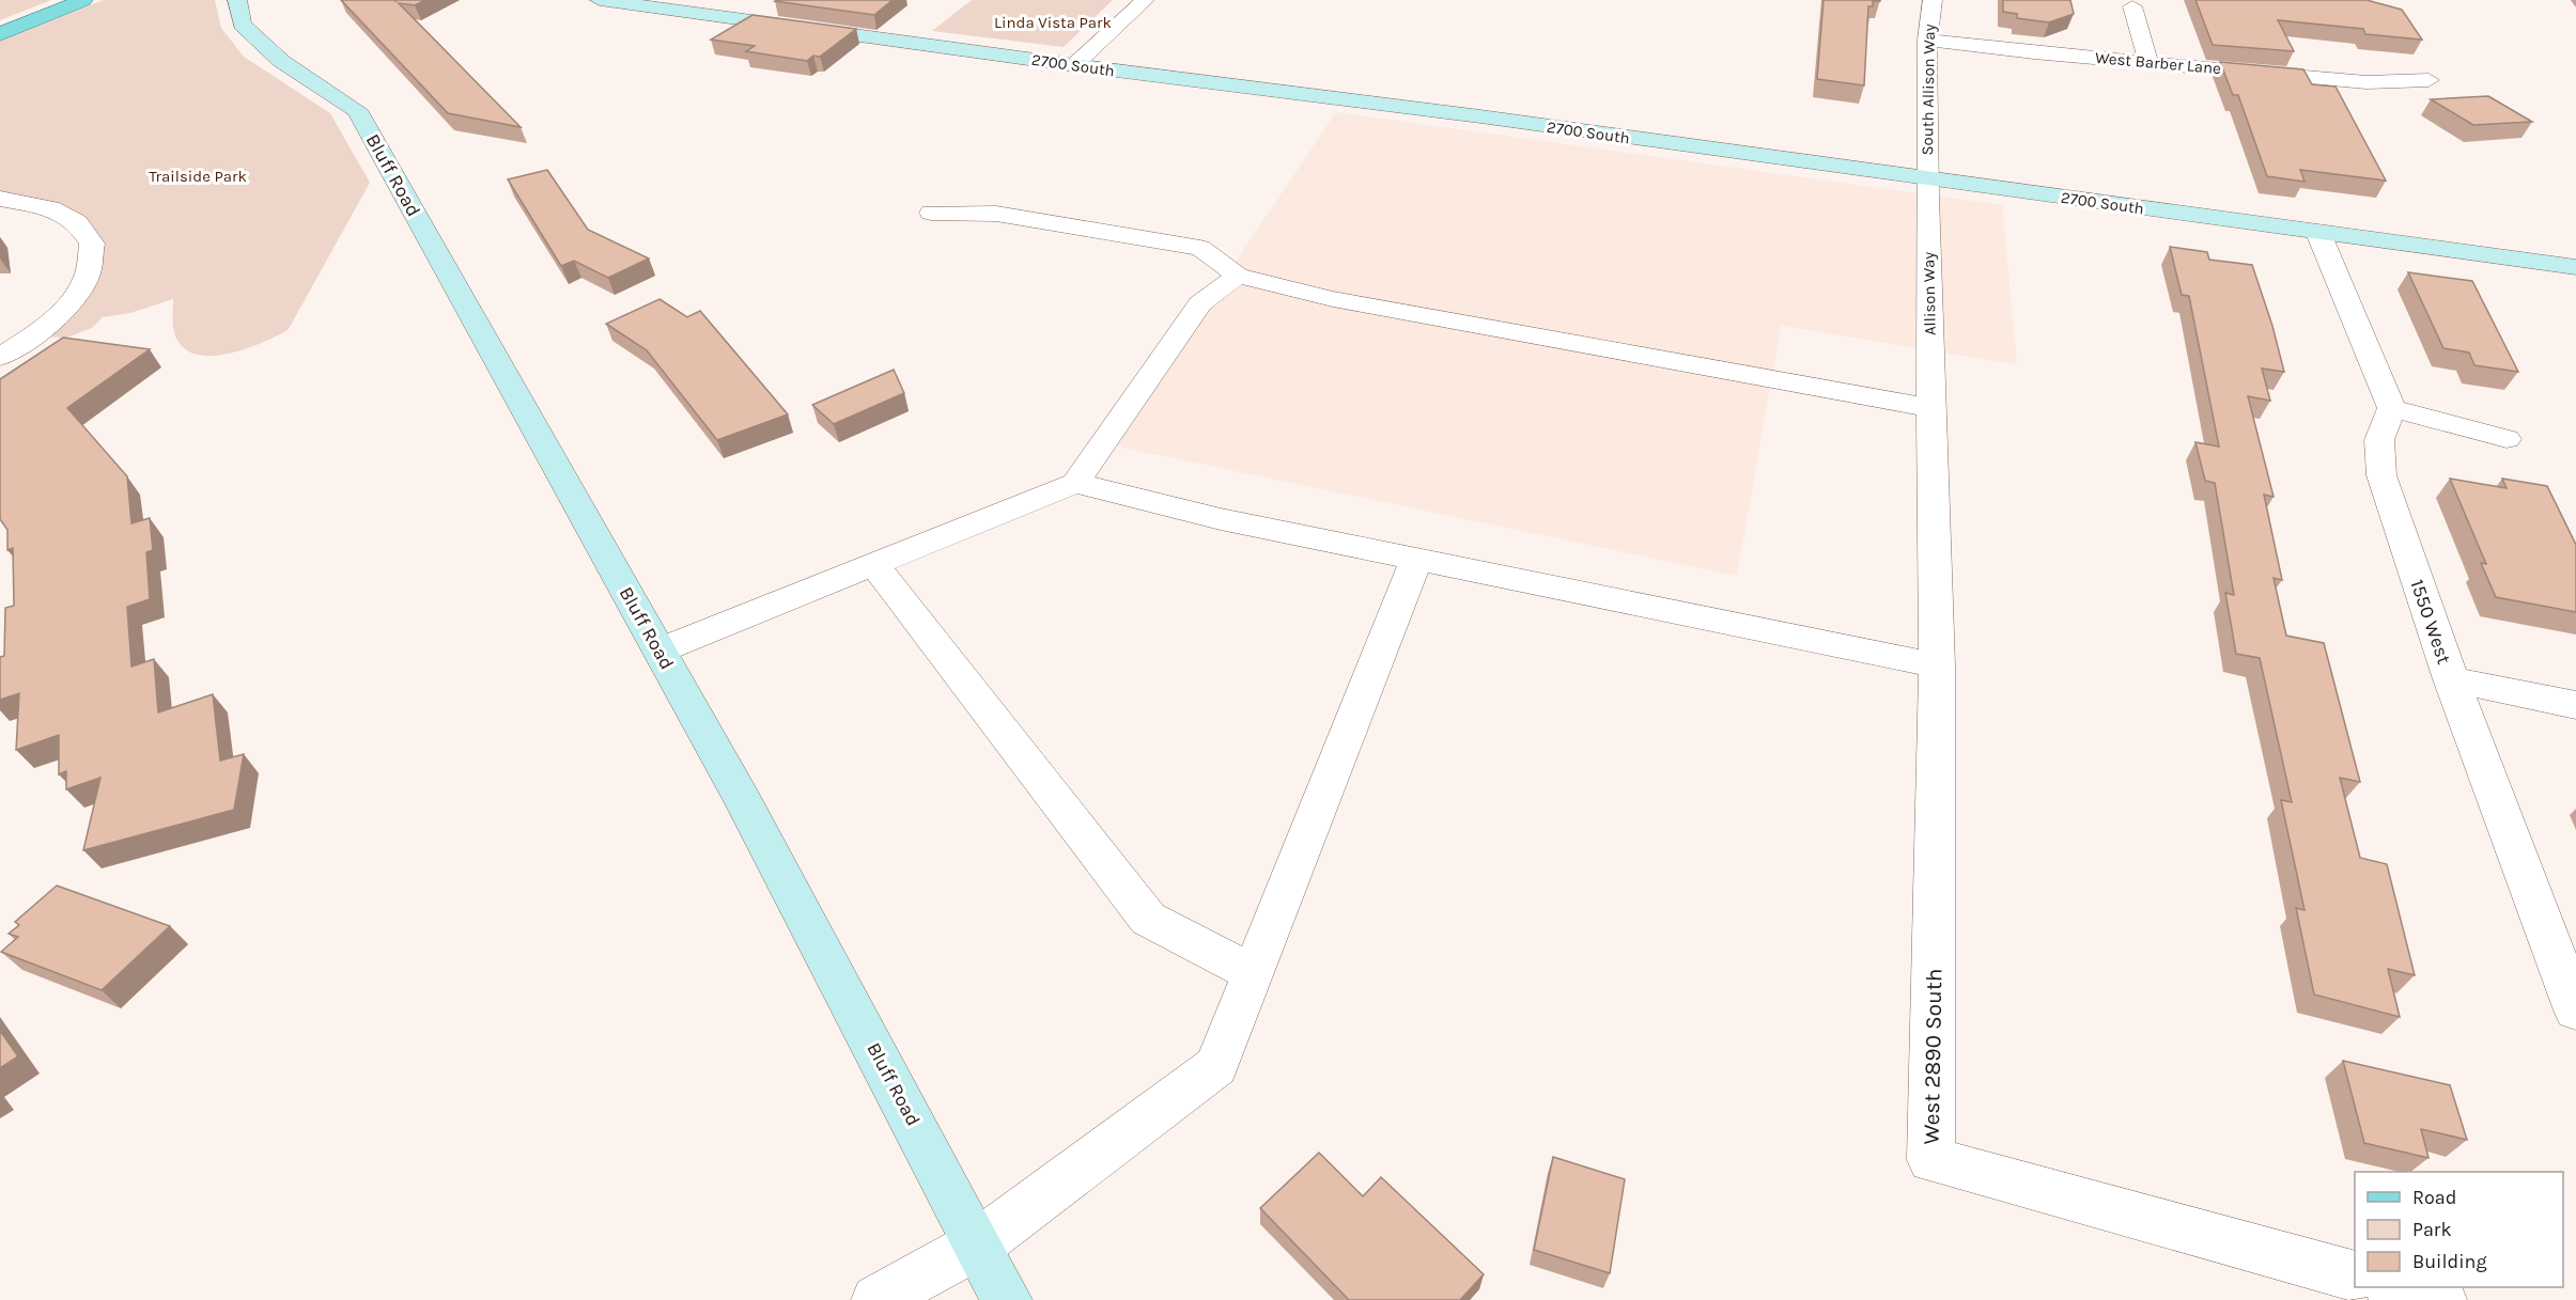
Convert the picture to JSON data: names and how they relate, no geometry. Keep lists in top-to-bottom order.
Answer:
{
  "streets": {
    "main road": ["2700 South", "Bluff Road"],
    "street": [
      "West Barber Lane",
      "South Allison Way",
      "Allison Way",
      "1550 West",
      "West 2890 South"
    ]
  },
  "crossings": [
    ["West Barber Lane", "South Allison Way"],
    ["2700 South", "South Allison Way"],
    ["2700 South", "Allison Way"],
    ["South Allison Way", "Allison Way"],
    ["Allison Way", "West 2890 South"]
  ],
  "parks": ["Linda Vista Park", "Trailside Park"],
  "legend": ["Road", "Park", "Building"]
}
